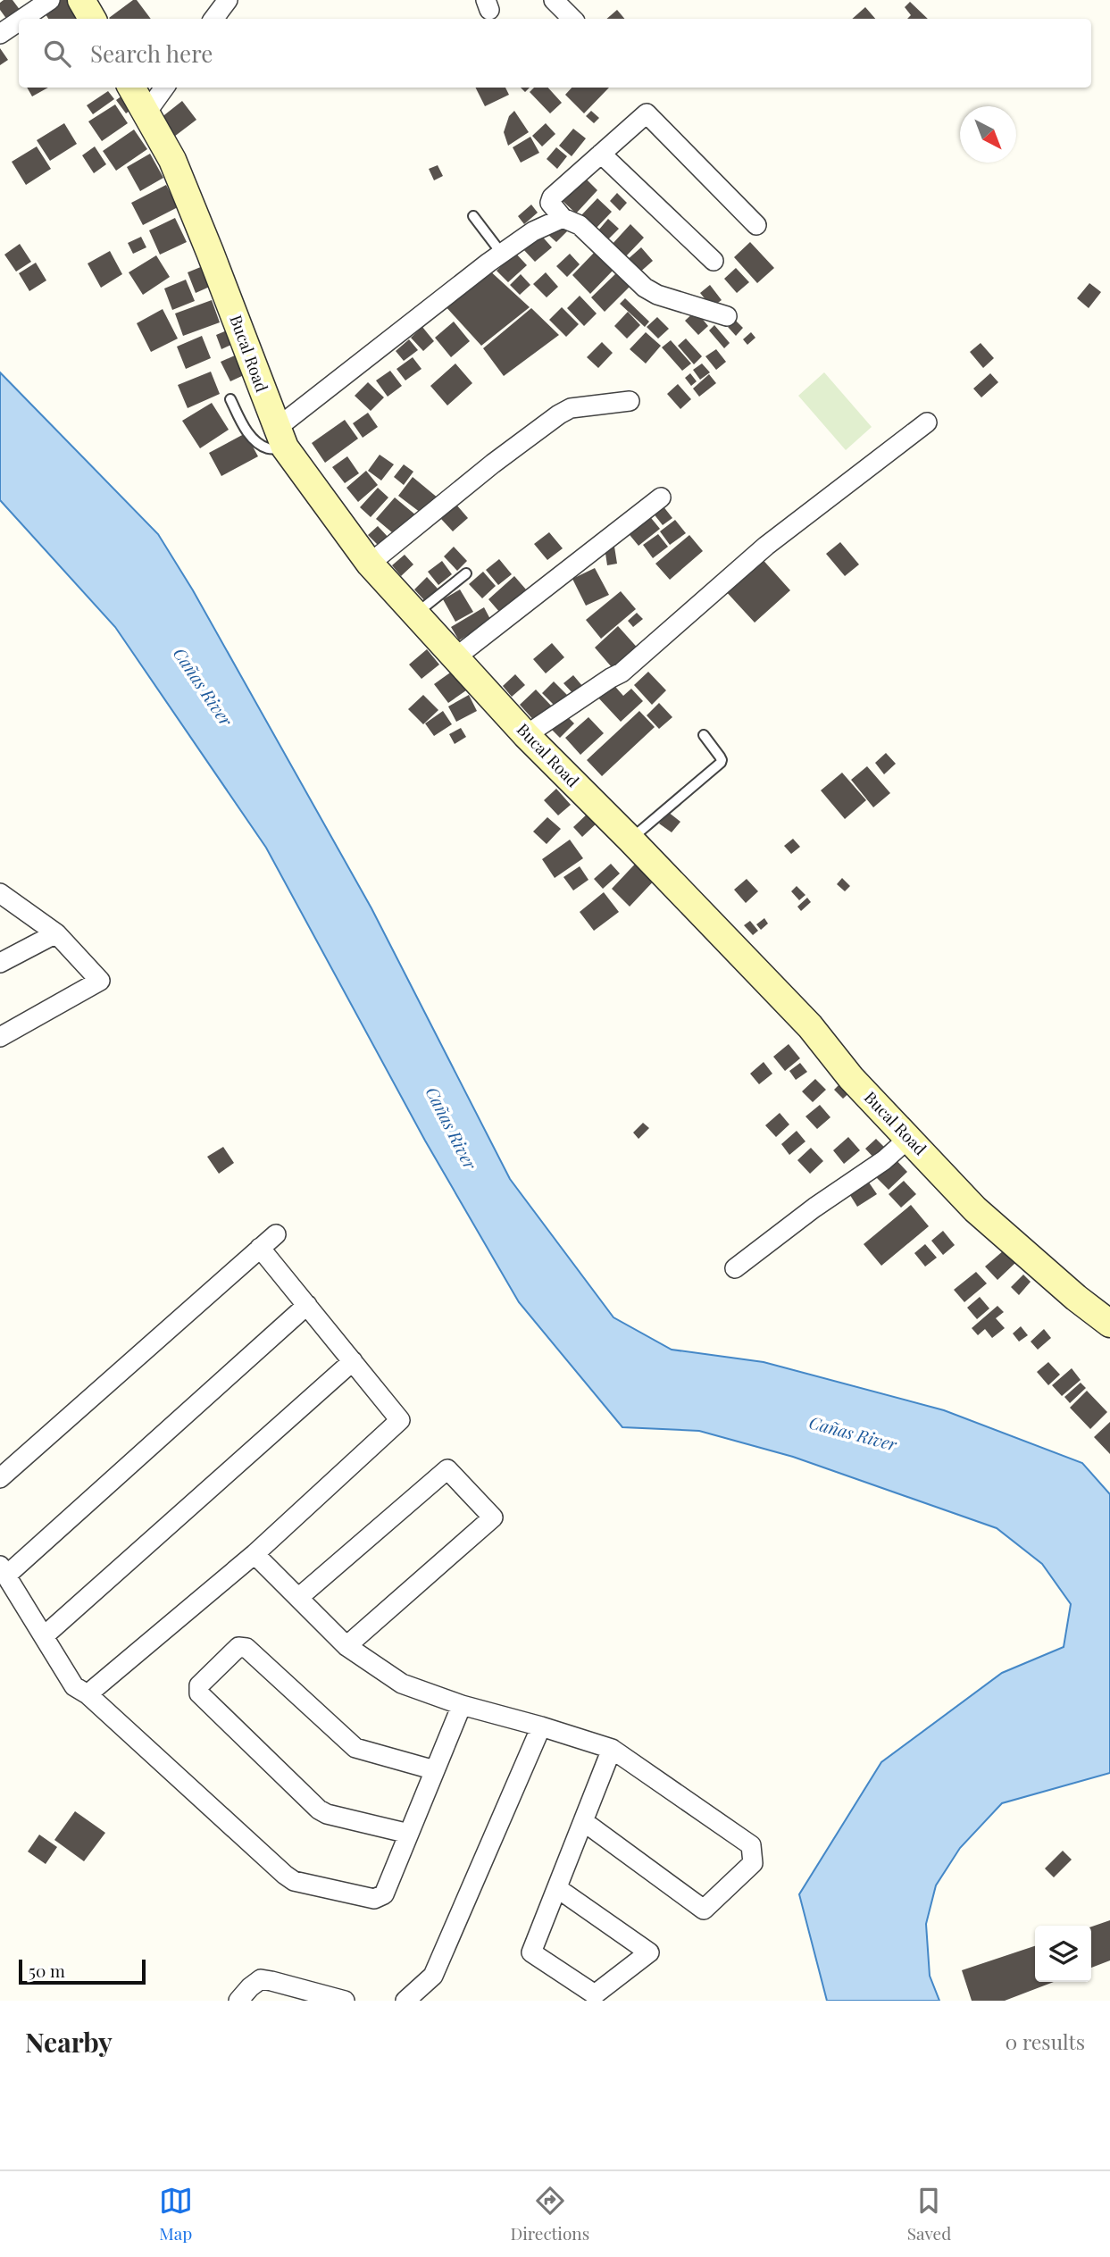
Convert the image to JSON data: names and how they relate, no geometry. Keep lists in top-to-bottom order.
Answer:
{
  "streets": {
    "street": ["Bucal Road"]
  },
  "water": ["Cañas River"],
  "scale_bar": "50 m",
  "north": "bottom right",
  "page": {
    "search": "Search here",
    "scale": "50 m",
    "heading": ["Nearby", "0 results"],
    "nav": ["Map", "Directions", "Saved"]
  }
}
